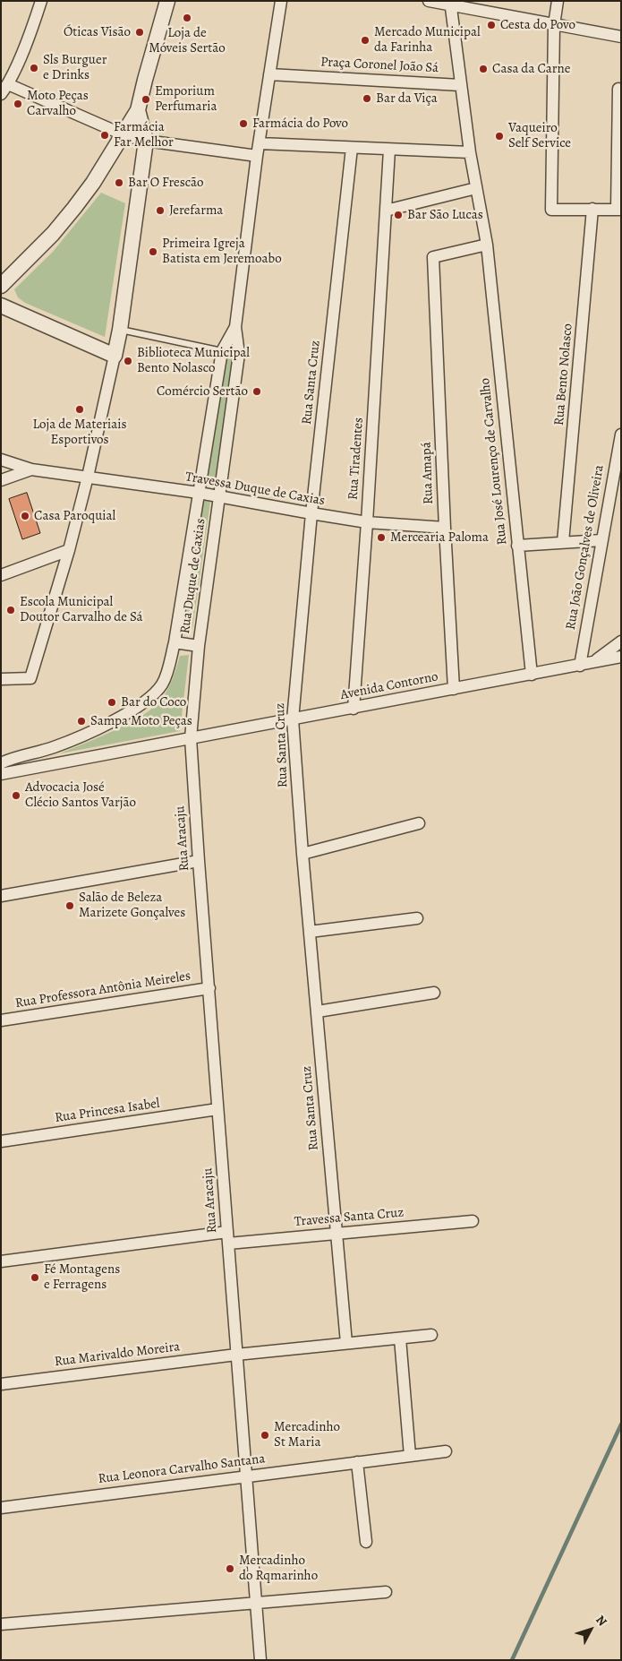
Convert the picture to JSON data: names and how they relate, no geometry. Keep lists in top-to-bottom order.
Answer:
{
  "streets": {
    "street": [
      "Praça Coronel João Sá",
      "Rua Bento Nolasco",
      "Rua Santa Cruz",
      "Rua Tiradentes",
      "Rua José Lourenço de Carvalho",
      "Rua Amapá",
      "Travessa Duque de Caxias",
      "Rua João Gonçalves de Oliveira",
      "Rua Duque de Caxias",
      "Avenida Contorno",
      "Rua Aracaju",
      "Rua Professora Antônia Meireles",
      "Rua Princesa Isabel",
      "Travessa Santa Cruz",
      "Rua Marivaldo Moreira",
      "Rua Leonora Carvalho Santana"
    ]
  },
  "crossings": [
    ["Praça Coronel João Sá", "Rua José Lourenço de Carvalho"],
    ["Praça Coronel João Sá", "Rua Duque de Caxias"],
    ["Rua Santa Cruz", "Travessa Duque de Caxias"],
    ["Rua Santa Cruz", "Avenida Contorno"],
    ["Rua Santa Cruz", "Travessa Santa Cruz"],
    ["Rua Santa Cruz", "Rua Marivaldo Moreira"],
    ["Rua Tiradentes", "Travessa Duque de Caxias"],
    ["Rua Tiradentes", "Avenida Contorno"],
    ["Rua José Lourenço de Carvalho", "Rua Amapá"],
    ["Rua José Lourenço de Carvalho", "Avenida Contorno"],
    ["Rua Amapá", "Travessa Duque de Caxias"],
    ["Rua Amapá", "Avenida Contorno"],
    ["Travessa Duque de Caxias", "Rua Duque de Caxias"],
    ["Rua João Gonçalves de Oliveira", "Avenida Contorno"],
    ["Rua Duque de Caxias", "Rua Aracaju"],
    ["Avenida Contorno", "Rua Aracaju"],
    ["Rua Aracaju", "Rua Professora Antônia Meireles"],
    ["Rua Aracaju", "Rua Princesa Isabel"],
    ["Rua Aracaju", "Travessa Santa Cruz"],
    ["Rua Aracaju", "Rua Marivaldo Moreira"],
    ["Rua Aracaju", "Rua Leonora Carvalho Santana"]
  ],
  "places": [
    "Loja de Móveis Sertão",
    "Cesta do Povo",
    "Óticas Visão",
    "Mercado Municipal da Farinha",
    "Sls Burguer e Drinks",
    "Casa da Carne",
    "Bar da Viça",
    "Emporium Perfumaria",
    "Moto Peças Carvalho",
    "Farmácia do Povo",
    "Farmácia Far Melhor",
    "Vaqueiro Self Service",
    "Bar O Frescão",
    "Jerefarma",
    "Bar São Lucas",
    "Primeira Igreja Batista em Jeremoabo",
    "Biblioteca Municipal Bento Nolasco",
    "Comércio Sertão",
    "Loja de Materiais Esportivos",
    "Casa Paroquial",
    "Mercearia Paloma",
    "Escola Municipal Doutor Carvalho de Sá",
    "Bar do Coco",
    "Sampa Moto Peças",
    "Advocacia José Clécio Santos Varjão",
    "Salão de Beleza Marizete Gonçalves",
    "Fé Montagens e Ferragens",
    "Mercadinho St Maria",
    "Mercadinho do Rqmarinho"
  ],
  "north": "top right"
}
